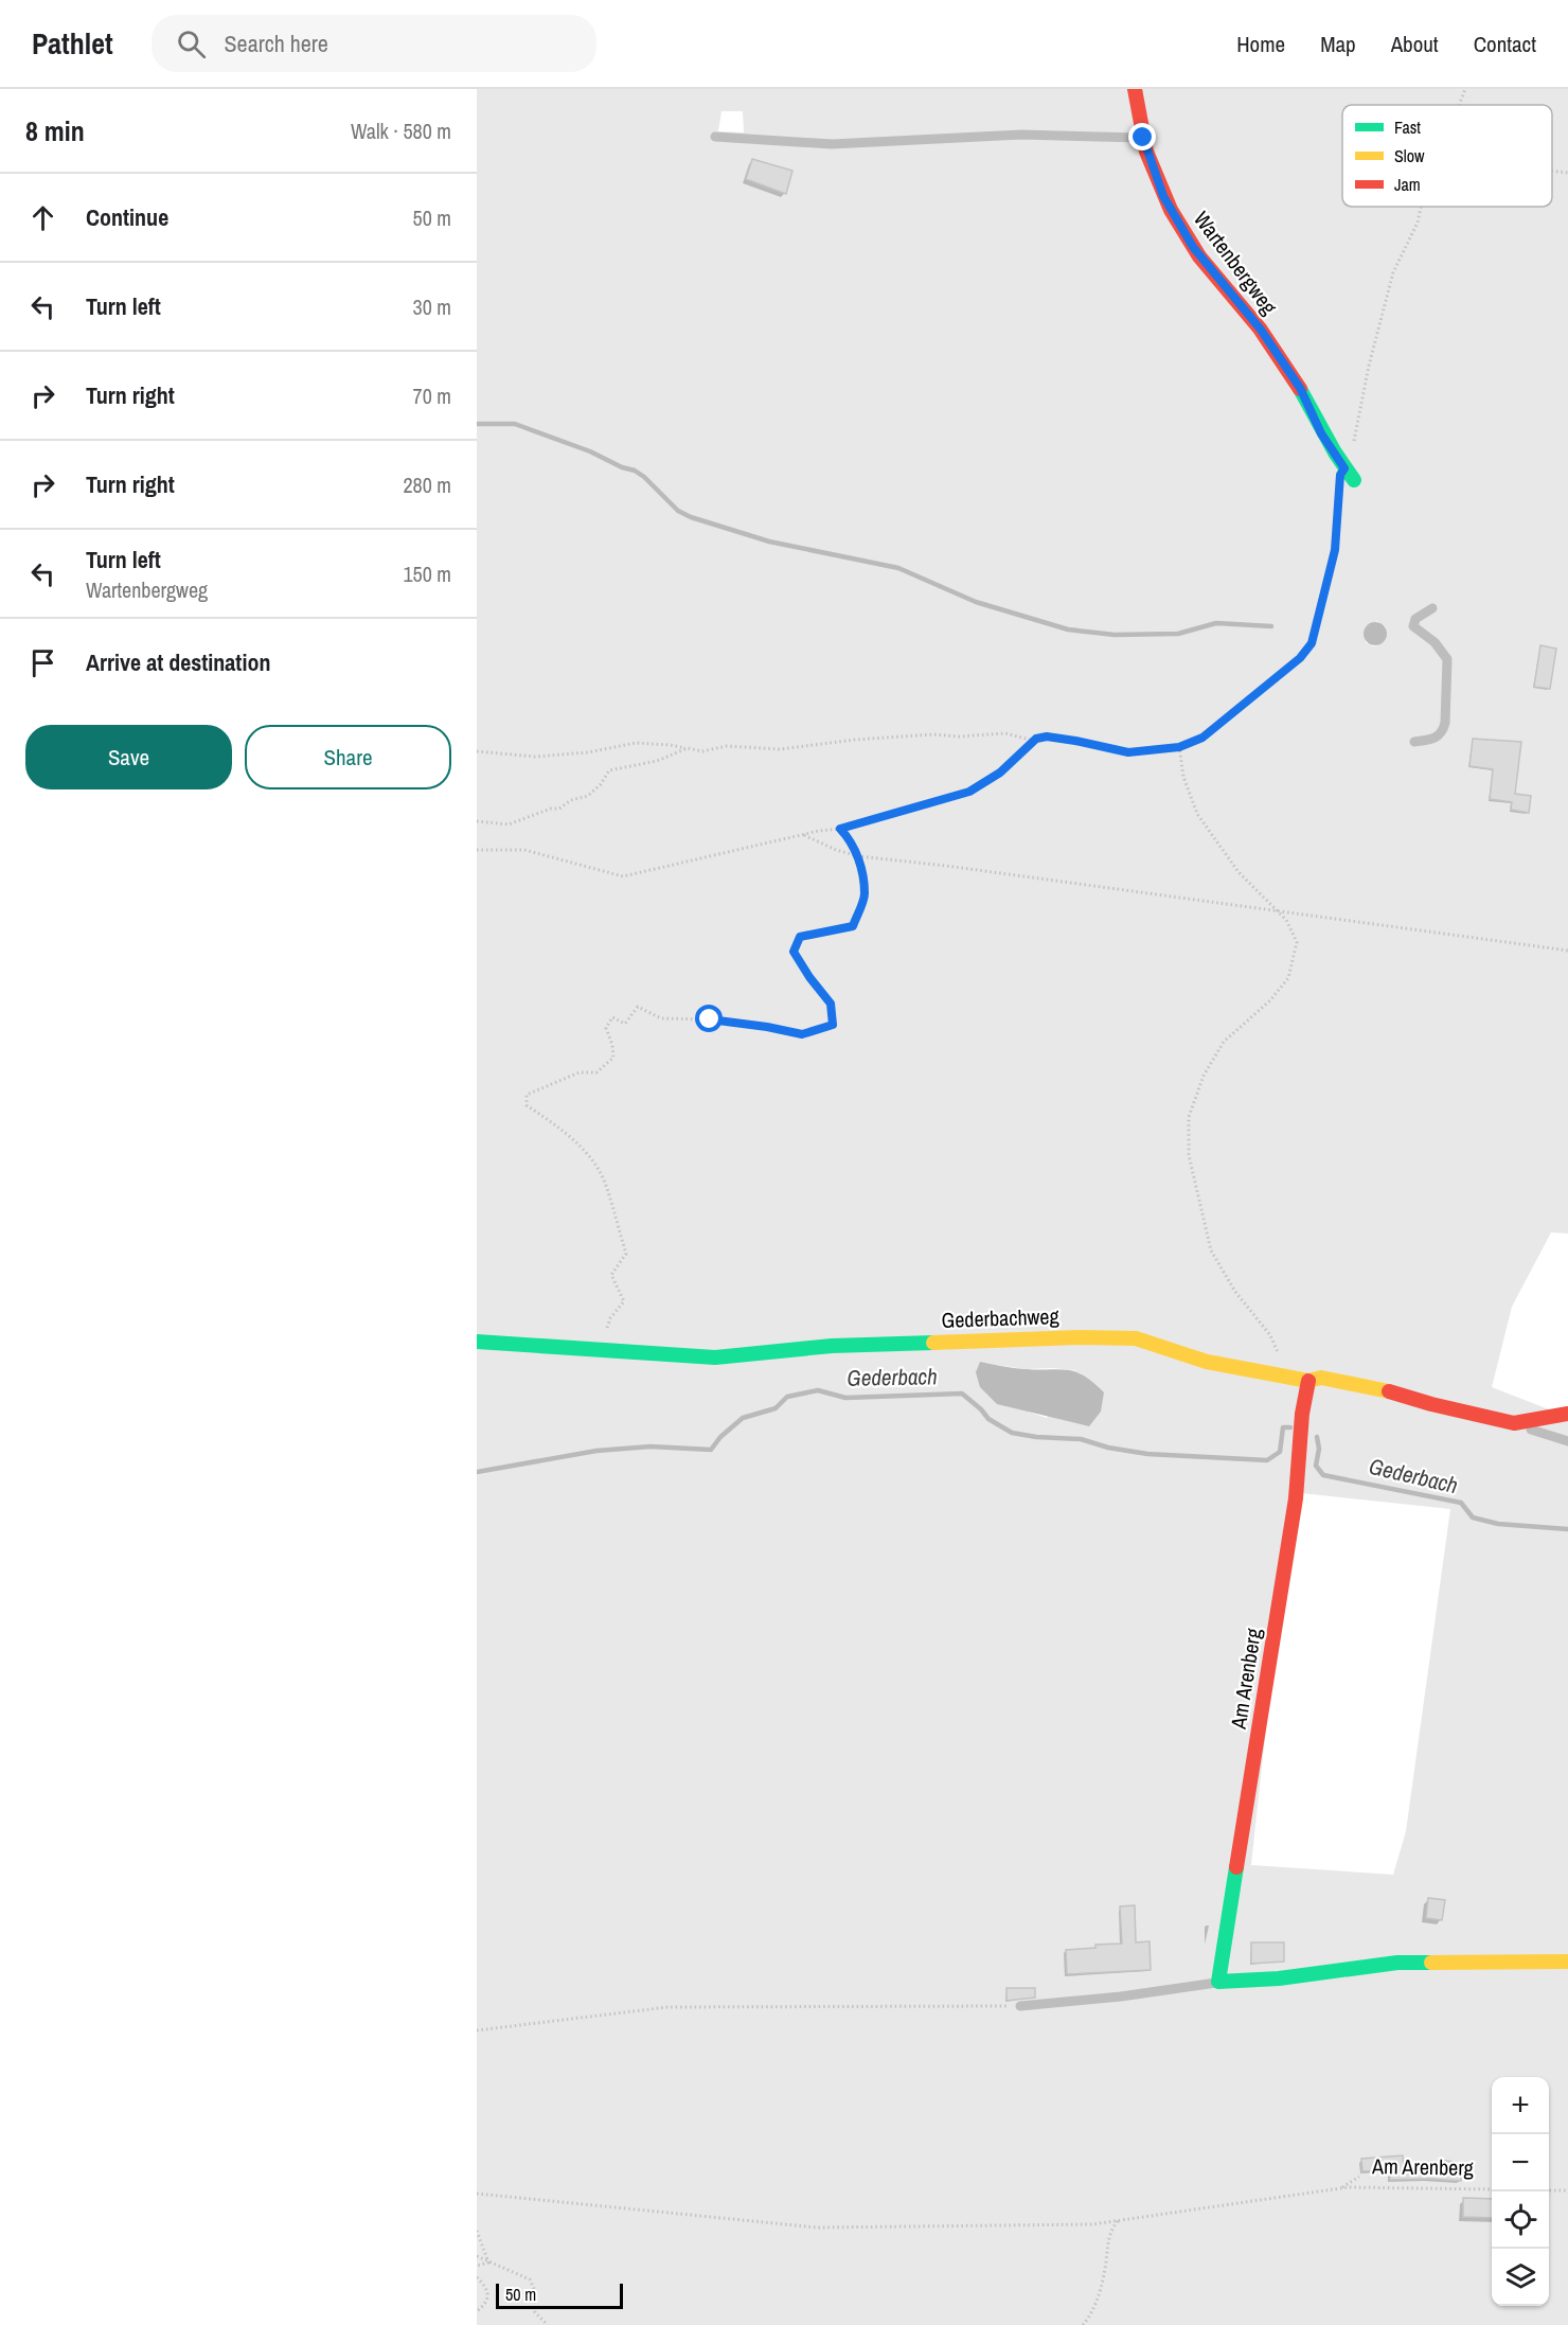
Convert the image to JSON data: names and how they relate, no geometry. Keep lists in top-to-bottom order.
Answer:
{
  "streets": {
    "street": ["Wartenbergweg", "Gederbachweg", "Am Arenberg"]
  },
  "crossings": [
    ["Gederbachweg", "Am Arenberg"]
  ],
  "water": ["Gederbach"],
  "legend": ["Fast", "Slow", "Jam"],
  "scale_bar": "50 m",
  "page": {
    "header": "Pathlet",
    "search": "Search here",
    "nav": [
      "Home",
      "Map",
      "About",
      "Contact"
    ],
    "heading": ["8 min", "Walk · 580 m"],
    "list": [
      ["Continue", "50 m"],
      ["Turn left", "30 m"],
      ["Turn right", "70 m"],
      ["Turn right", "280 m"],
      ["Turn left", "Wartenbergweg", "150 m"],
      "Arrive at destination"
    ],
    "buttons": ["Save", "Share"],
    "map_buttons": ["+", "−"],
    "scale": "50 m"
  }
}
